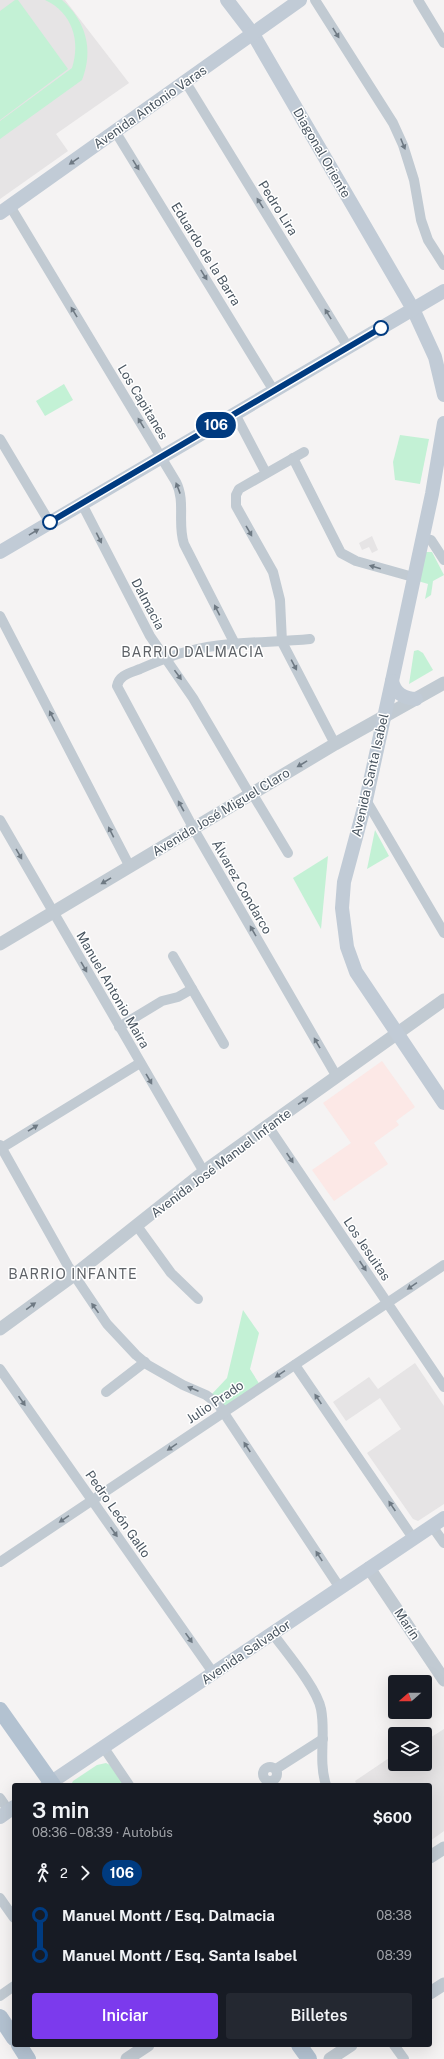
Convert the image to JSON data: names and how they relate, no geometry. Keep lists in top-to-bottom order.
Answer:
{
  "streets": {
    "main road": [
      "Avenida Antonio Varas",
      "Diagonal Oriente",
      "Avenida Santa Isabel",
      "Avenida Salvador"
    ],
    "street": [
      "Pedro Lira",
      "Eduardo de la Barra",
      "Los Capitanes",
      "Dalmacia",
      "Avenida José Miguel Claro",
      "Álvarez Condarco",
      "Manuel Antonio Maira",
      "Avenida José Manuel Infante",
      "Los Jesuitas",
      "Julio Prado",
      "Pedro León Gallo",
      "Marín"
    ]
  },
  "crossings": [
    ["Avenida Antonio Varas", "Diagonal Oriente"],
    ["Avenida Antonio Varas", "Pedro Lira"],
    ["Avenida Antonio Varas", "Eduardo de la Barra"],
    ["Avenida Antonio Varas", "Los Capitanes"],
    ["Dalmacia", "Avenida José Miguel Claro"],
    ["Dalmacia", "Álvarez Condarco"],
    ["Avenida Santa Isabel", "Avenida José Miguel Claro"],
    ["Avenida Santa Isabel", "Avenida José Manuel Infante"],
    ["Avenida José Miguel Claro", "Álvarez Condarco"],
    ["Avenida José Miguel Claro", "Manuel Antonio Maira"],
    ["Álvarez Condarco", "Avenida José Manuel Infante"],
    ["Manuel Antonio Maira", "Avenida José Manuel Infante"],
    ["Avenida José Manuel Infante", "Los Jesuitas"],
    ["Los Jesuitas", "Julio Prado"],
    ["Julio Prado", "Pedro León Gallo"],
    ["Pedro León Gallo", "Avenida Salvador"],
    ["Marín", "Avenida Salvador"]
  ],
  "one_way": [
    "Avenida Antonio Varas",
    "Pedro Lira",
    "Eduardo de la Barra",
    "Los Capitanes",
    "Dalmacia",
    "Avenida José Miguel Claro",
    "Manuel Antonio Maira",
    "Los Jesuitas",
    "Julio Prado",
    "Pedro León Gallo"
  ],
  "districts": ["BARRIO DALMACIA", "BARRIO INFANTE"],
  "lines": ["bus line 106"],
  "north": "left",
  "page": {
    "on_map": "106",
    "heading": ["3 min", "08:36 – 08:39 · Autobús", "$600"],
    "legs": ["2", "106"],
    "list": [
      {
        "name": "Manuel Montt / Esq. Dalmacia",
        "value": "08:38"
      },
      {
        "name": "Manuel Montt / Esq. Santa Isabel",
        "value": "08:39"
      }
    ],
    "buttons": ["Iniciar", "Billetes"]
  }
}
